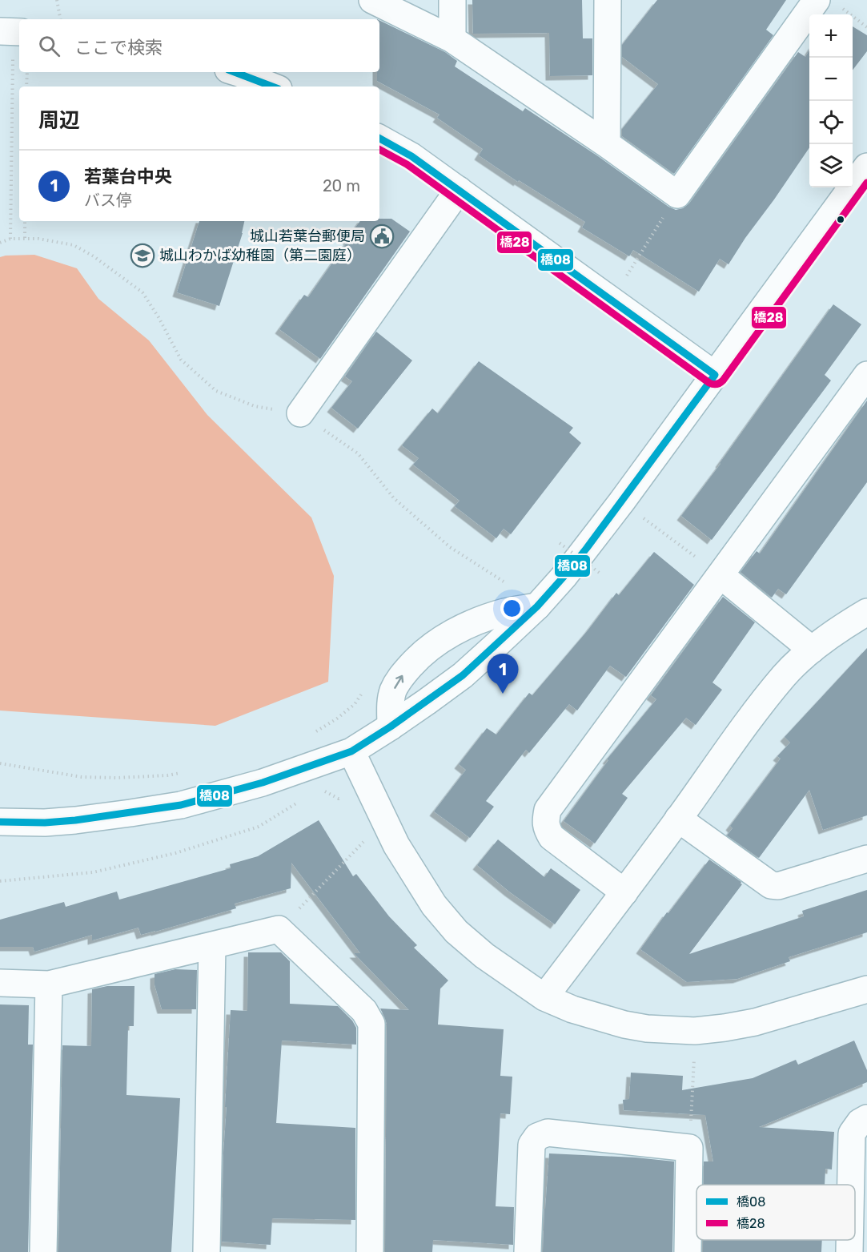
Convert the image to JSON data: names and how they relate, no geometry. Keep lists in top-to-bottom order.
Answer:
{
  "places": {
    "public building": ["城山若葉台郵便局"],
    "school or university": ["城山わかば幼稚園（第二園庭）"]
  },
  "lines": ["transit line 橋08", "transit line 橋28"],
  "legend": ["橋08", "橋28"],
  "page": {
    "map_buttons": ["+", "−"],
    "search": "ここで検索",
    "heading": "周辺",
    "list": [
      {
        "mark": "1",
        "name": "若葉台中央",
        "note": "バス停",
        "value": "20 m"
      }
    ],
    "pins": "1"
  }
}
